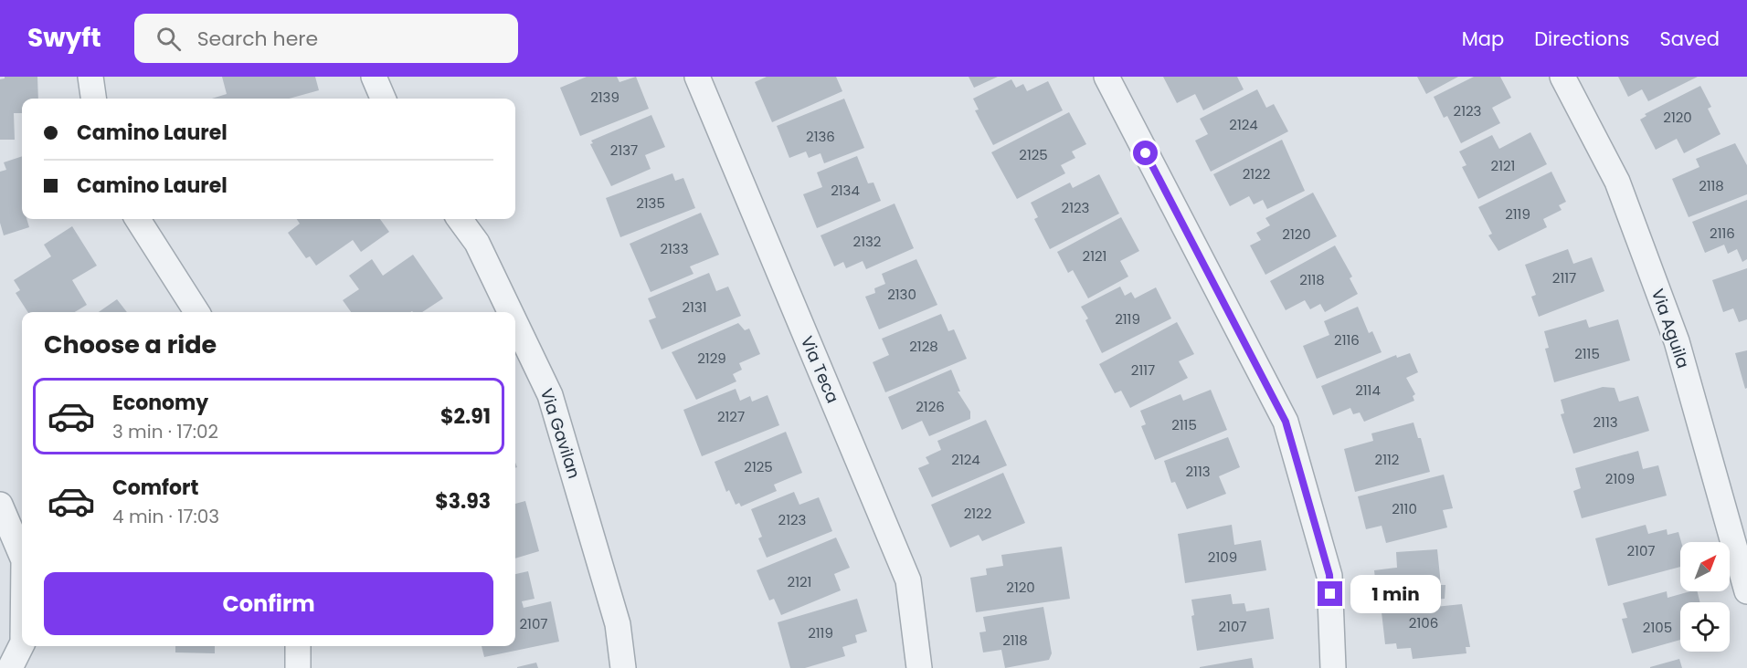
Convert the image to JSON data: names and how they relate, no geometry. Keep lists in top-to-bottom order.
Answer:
{
  "streets": {
    "street": ["Via Aguila", "Via Teca", "Via Gavilan"]
  },
  "house_numbers": [
    "2139",
    "2123",
    "2120",
    "2124",
    "2136",
    "2137",
    "2125",
    "2121",
    "2122",
    "2118",
    "2134",
    "2135",
    "2123",
    "2119",
    "2116",
    "2120",
    "2132",
    "2133",
    "2121",
    "2117",
    "2118",
    "2130",
    "2131",
    "2119",
    "2116",
    "2128",
    "2115",
    "2129",
    "2117",
    "2114",
    "2126",
    "2127",
    "2113",
    "2115",
    "2124",
    "2112",
    "2125",
    "2113",
    "2109",
    "2110",
    "2122",
    "2123",
    "2107",
    "2109",
    "2121",
    "2120",
    "2106",
    "2107",
    "2107",
    "2105",
    "2119",
    "2118"
  ],
  "north": "top right",
  "page": {
    "header": "Swyft",
    "search": "Search here",
    "nav": ["Map", "Directions", "Saved"],
    "banner": ["Camino Laurel", "Camino Laurel"],
    "heading": "Choose a ride",
    "list": [
      {
        "name": "Economy",
        "note": "3 min · 17:02",
        "value": "$2.91"
      },
      {
        "name": "Comfort",
        "note": "4 min · 17:03",
        "value": "$3.93"
      }
    ],
    "buttons": "Confirm",
    "bubble": "1 min"
  }
}
